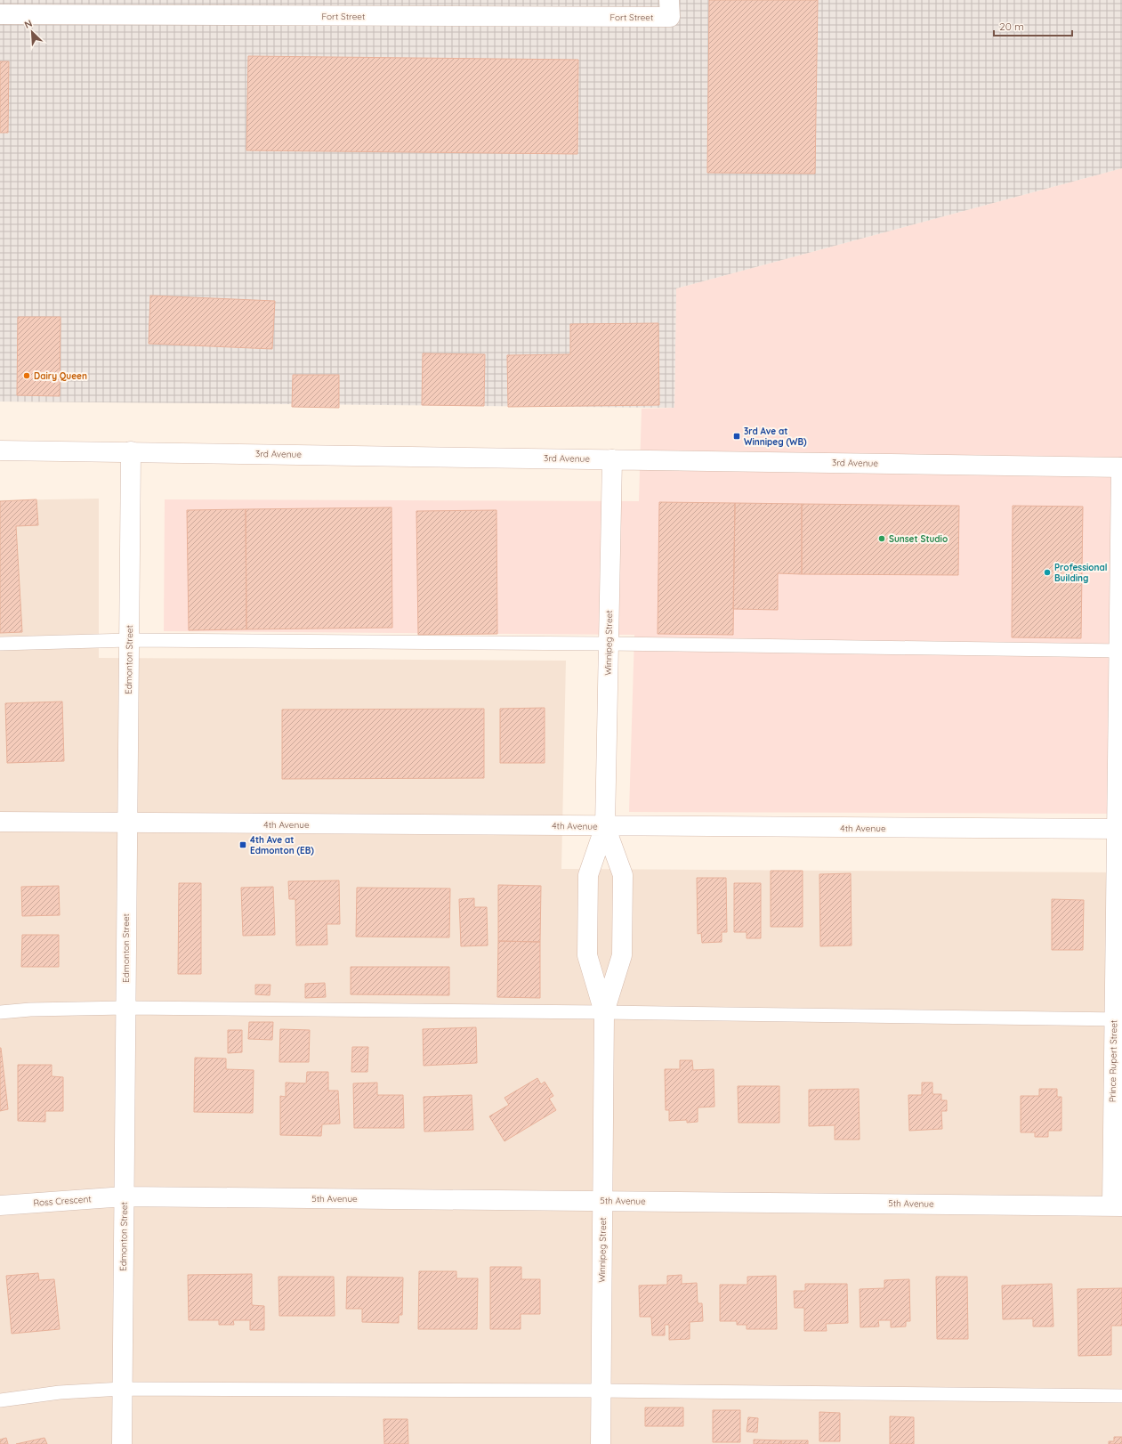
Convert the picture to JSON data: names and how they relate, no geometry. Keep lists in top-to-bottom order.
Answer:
{
  "streets": {
    "street": [
      "Fort Street",
      "3rd Avenue",
      "Winnipeg Street",
      "Edmonton Street",
      "4th Avenue",
      "Prince Rupert Street",
      "5th Avenue",
      "Ross Crescent"
    ]
  },
  "crossings": [
    ["3rd Avenue", "Winnipeg Street"],
    ["3rd Avenue", "Edmonton Street"],
    ["3rd Avenue", "Prince Rupert Street"],
    ["Winnipeg Street", "4th Avenue"],
    ["Winnipeg Street", "5th Avenue"],
    ["Edmonton Street", "4th Avenue"],
    ["Edmonton Street", "5th Avenue"],
    ["Edmonton Street", "Ross Crescent"],
    ["4th Avenue", "Prince Rupert Street"],
    ["Prince Rupert Street", "5th Avenue"],
    ["5th Avenue", "Ross Crescent"]
  ],
  "places": {
    "other": ["Dairy Queen", "Sunset Studio", "Professional Building"],
    "transit": ["3rd Ave at Winnipeg (WB)", "4th Ave at Edmonton (EB)"]
  },
  "scale_bar": "20 m",
  "north": "top left"
}
